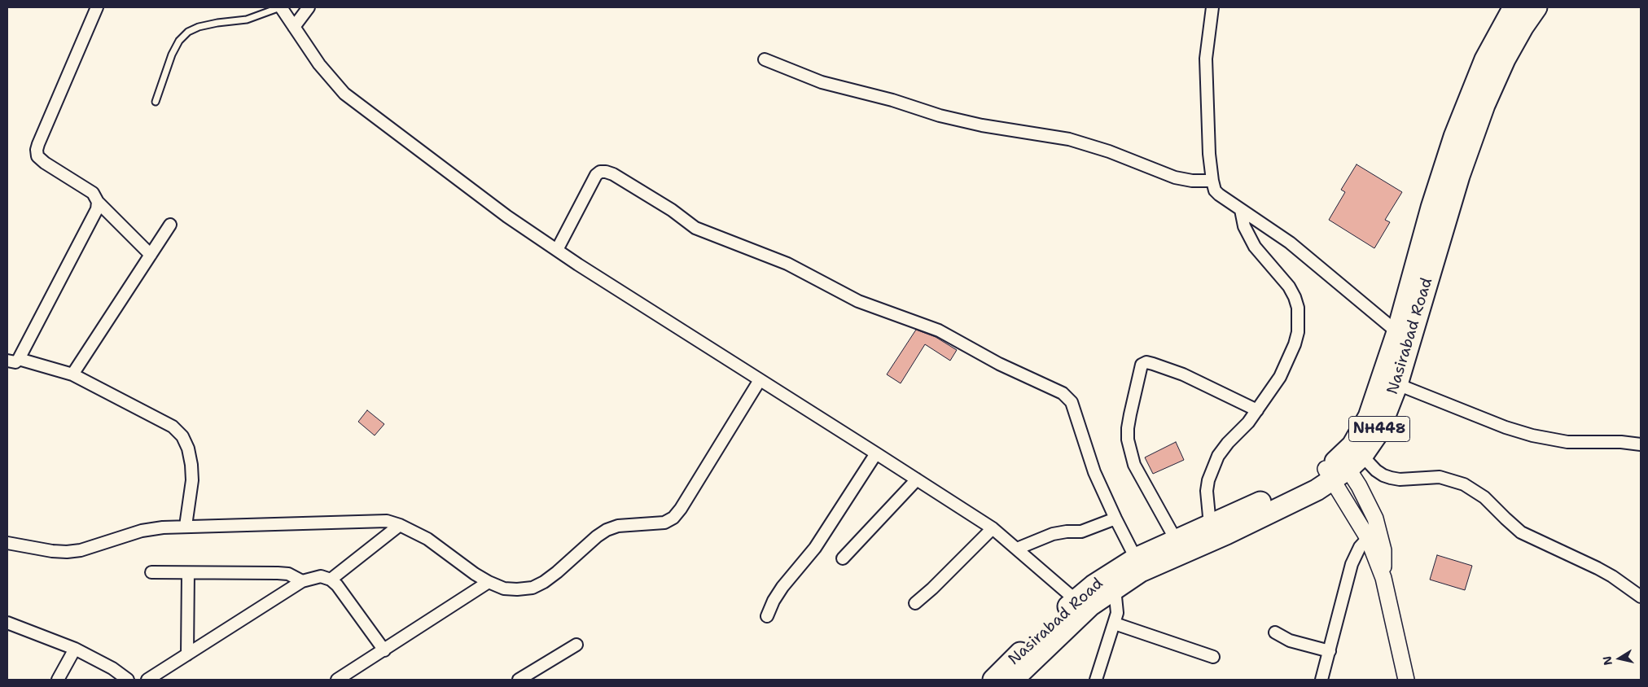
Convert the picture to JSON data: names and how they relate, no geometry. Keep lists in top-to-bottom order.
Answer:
{
  "streets": {
    "highway": ["Nasirabad Road", "NH448"]
  },
  "north": "left"
}
